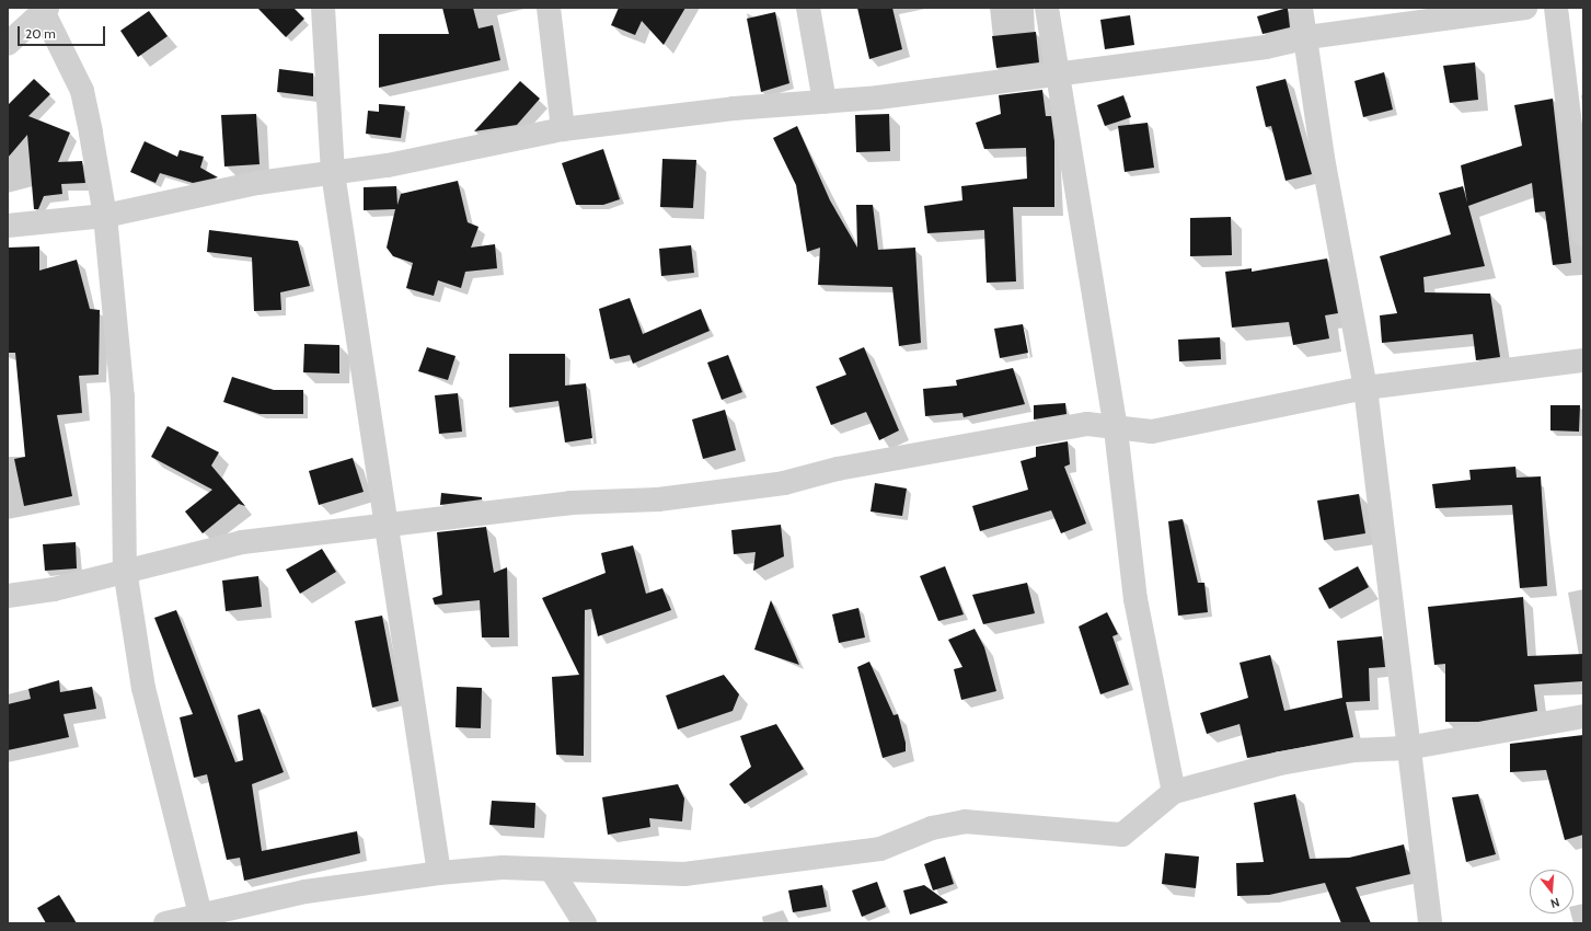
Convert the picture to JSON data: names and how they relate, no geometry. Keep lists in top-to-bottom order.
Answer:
{
  "scale_bar": "20 m",
  "north": "bottom"
}
